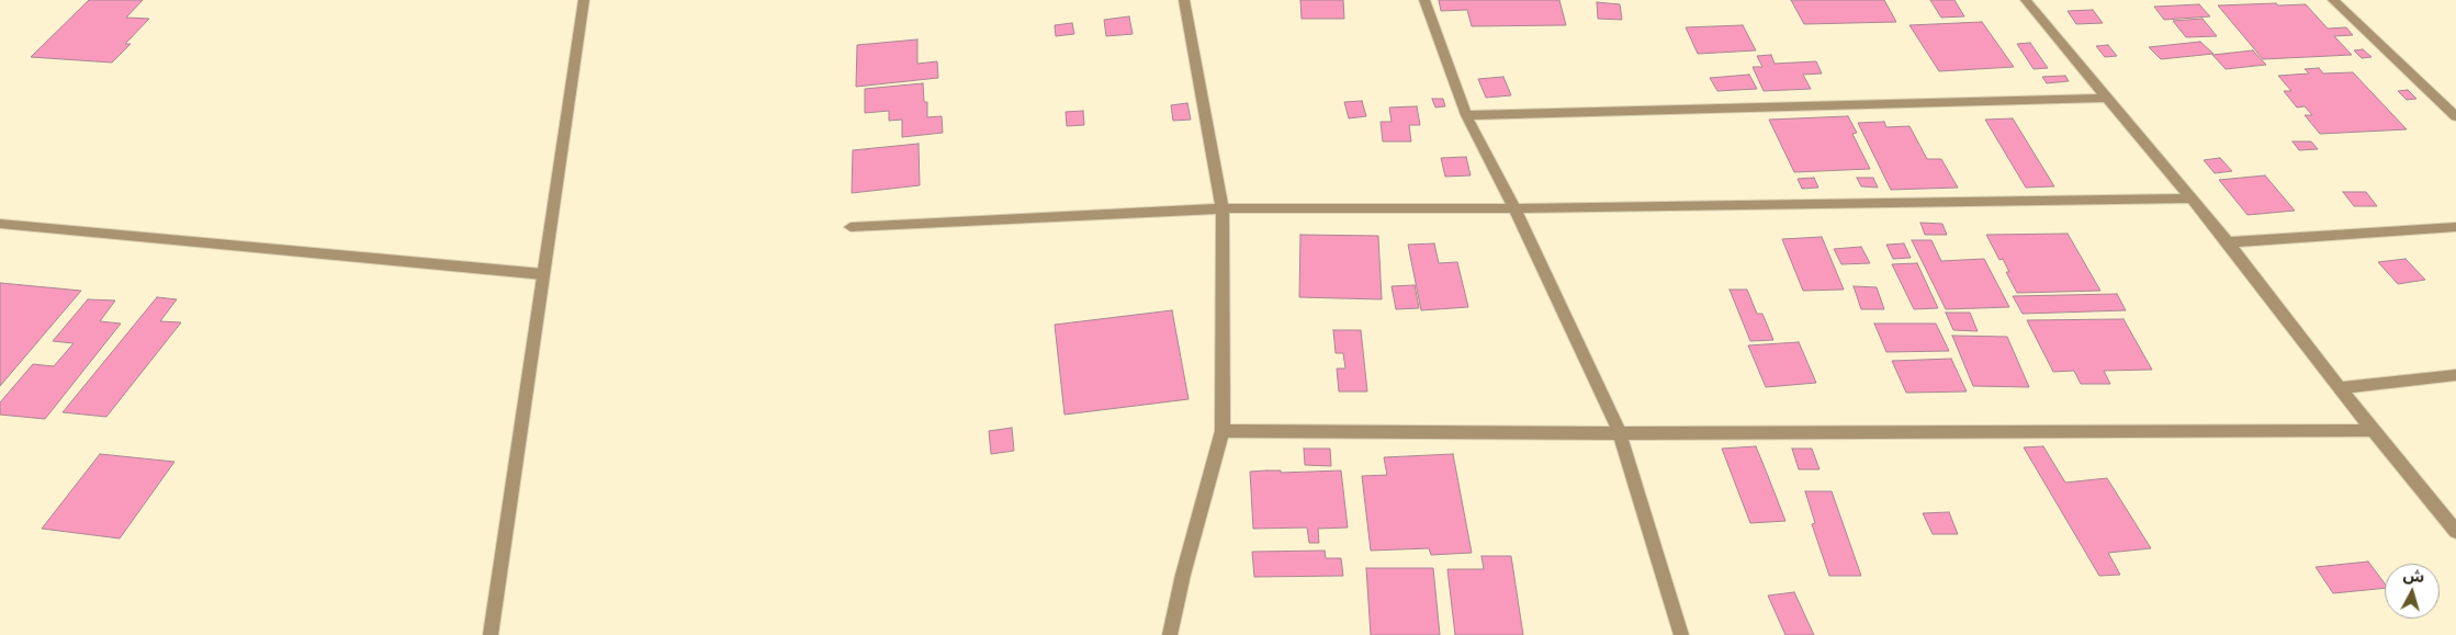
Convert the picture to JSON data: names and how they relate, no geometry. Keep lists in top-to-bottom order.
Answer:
{
  "north": "top"
}
